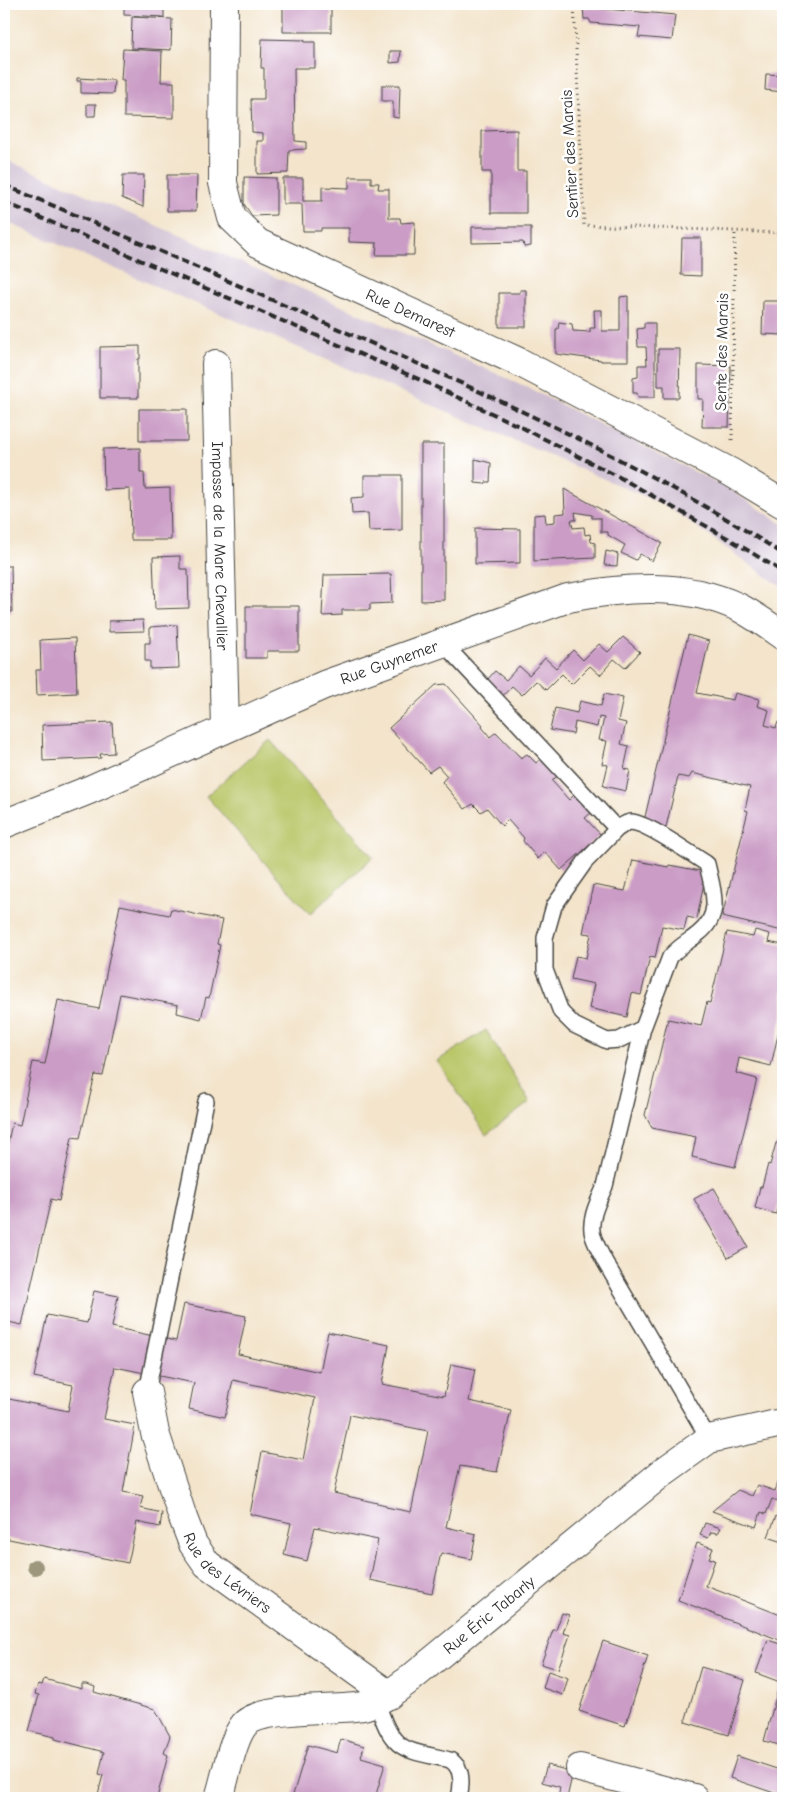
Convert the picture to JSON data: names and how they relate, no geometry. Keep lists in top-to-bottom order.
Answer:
{
  "streets": {
    "street": [
      "Rue Demarest",
      "Impasse de la Mare Chevallier",
      "Rue Guynemer",
      "Rue des Lévriers",
      "Rue Éric Tabarly"
    ],
    "path": ["Sentier des Marais", "Sente des Marais"]
  },
  "crossings": [
    ["Sentier des Marais", "Sente des Marais"],
    ["Rue Demarest", "Sente des Marais"],
    ["Impasse de la Mare Chevallier", "Rue Guynemer"],
    ["Rue des Lévriers", "Rue Éric Tabarly"]
  ]
}
